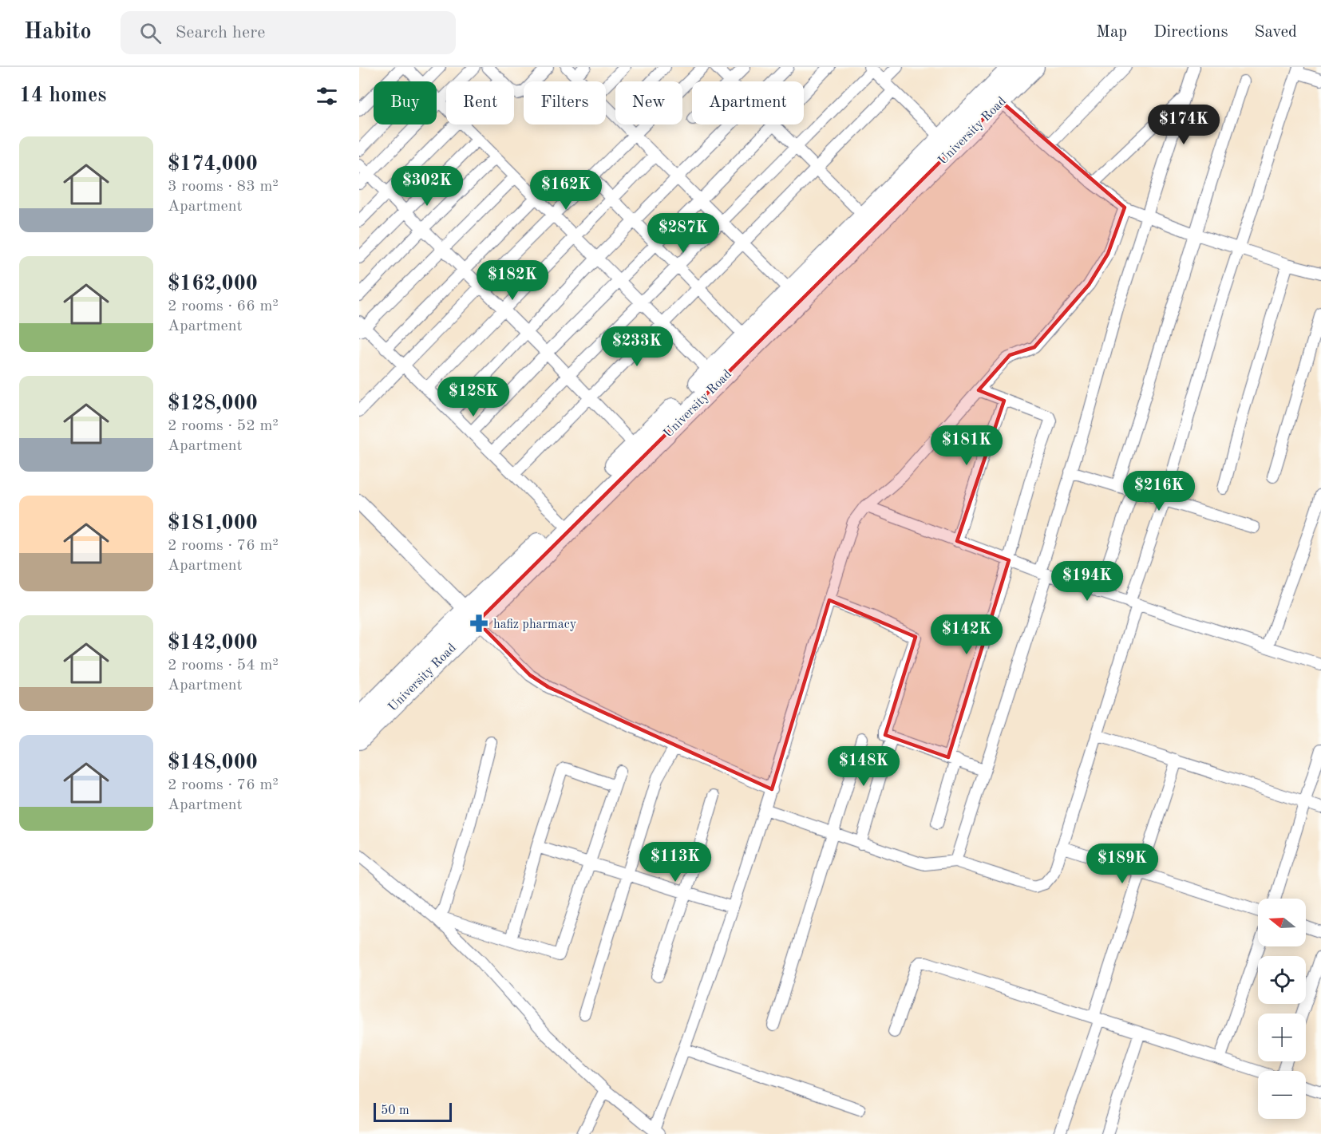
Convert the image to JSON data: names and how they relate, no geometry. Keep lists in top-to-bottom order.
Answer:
{
  "streets": {
    "highway": ["University Road"]
  },
  "places": {
    "pharmacy": ["hafiz pharmacy"]
  },
  "scale_bar": "50 m",
  "north": "left",
  "page": {
    "header": "Habito",
    "search": "Search here",
    "nav": ["Map", "Directions", "Saved"],
    "heading": "14 homes",
    "chip": [
      "Buy",
      "Rent",
      "Filters",
      "New",
      "Apartment"
    ],
    "price": [
      "$174K",
      "$302K",
      "$162K",
      "$287K",
      "$182K",
      "$233K",
      "$128K",
      "$181K",
      "$216K",
      "$194K",
      "$142K",
      "$148K",
      "$113K",
      "$189K"
    ],
    "list": [
      {
        "name": "$174,000",
        "note": "3 rooms · 83 m² · Apartment"
      },
      {
        "name": "$162,000",
        "note": "2 rooms · 66 m² · Apartment"
      },
      {
        "name": "$128,000",
        "note": "2 rooms · 52 m² · Apartment"
      },
      {
        "name": "$181,000",
        "note": "2 rooms · 76 m² · Apartment"
      },
      {
        "name": "$142,000",
        "note": "2 rooms · 54 m² · Apartment"
      },
      {
        "name": "$148,000",
        "note": "2 rooms · 76 m² · Apartment"
      }
    ],
    "map_buttons": ["+", "−"],
    "scale": "50 m"
  }
}
